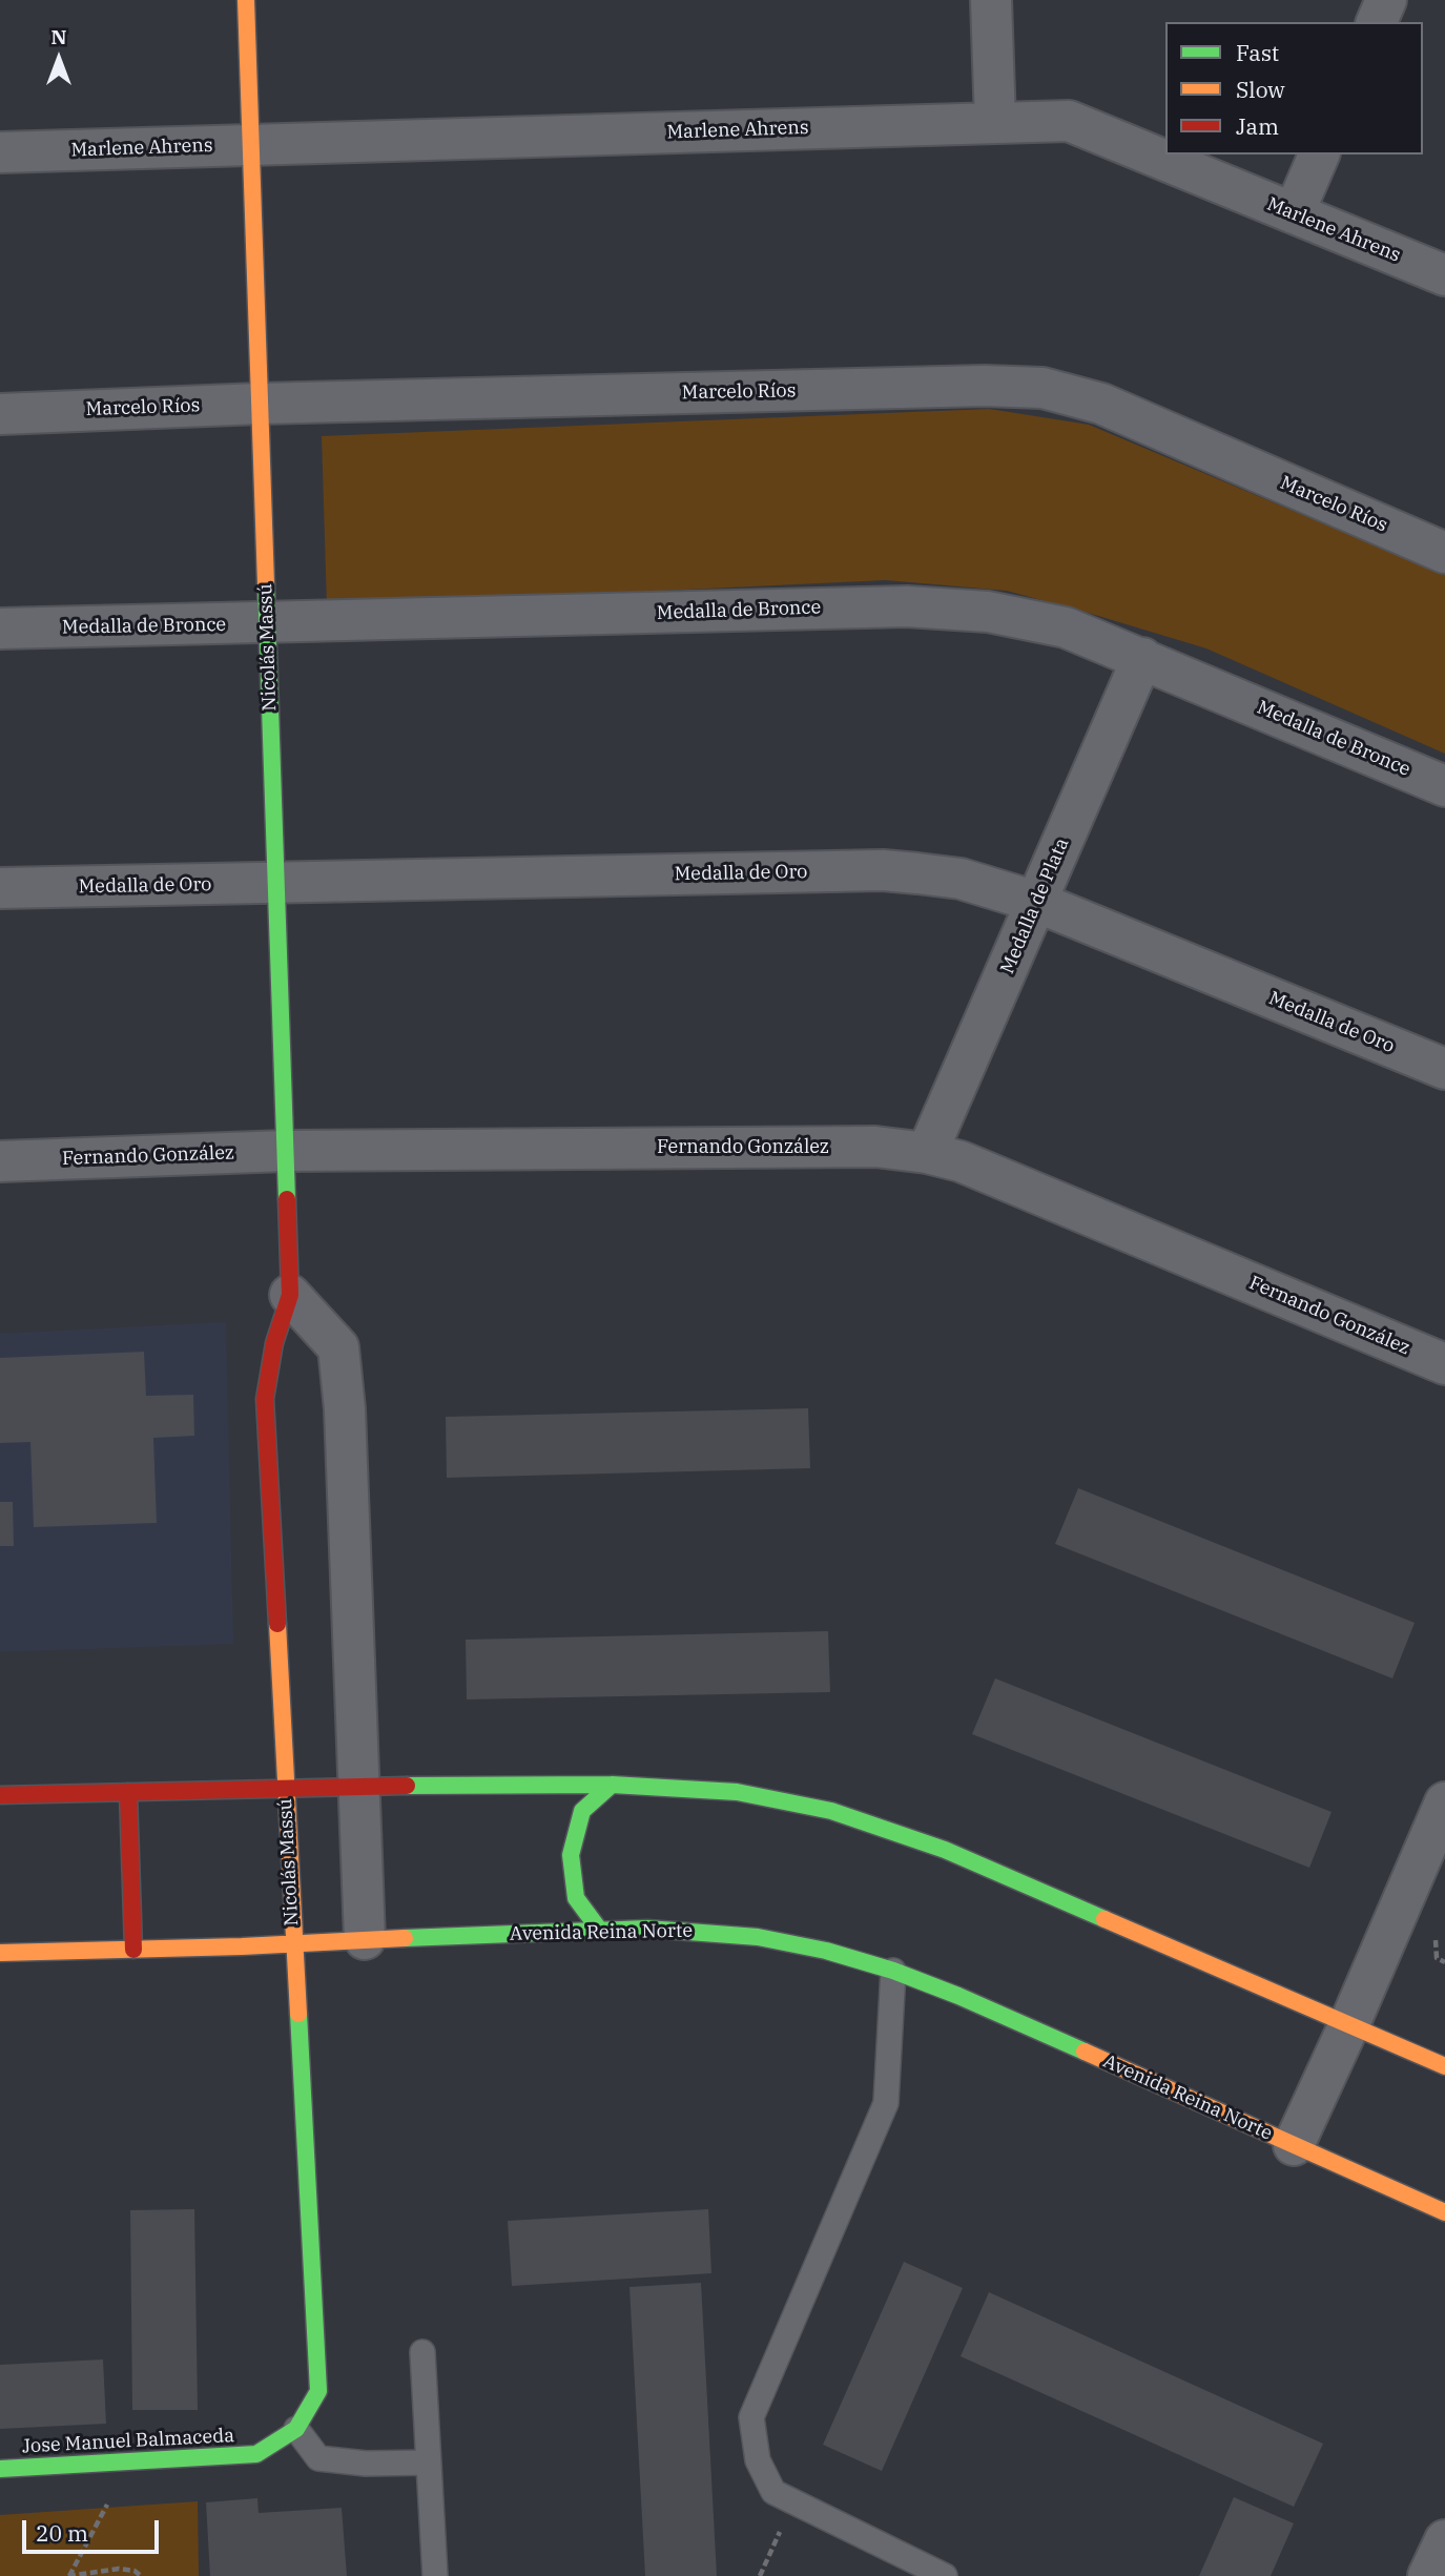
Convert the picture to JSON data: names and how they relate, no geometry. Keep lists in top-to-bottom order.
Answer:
{
  "streets": {
    "street": [
      "Marlene Ahrens",
      "Marcelo Ríos",
      "Medalla de Bronce",
      "Nicolás Massú",
      "Medalla de Oro",
      "Medalla de Plata",
      "Fernando González",
      "Avenida Reina Norte",
      "Jose Manuel Balmaceda"
    ]
  },
  "crossings": [
    ["Marlene Ahrens", "Nicolás Massú"],
    ["Marcelo Ríos", "Nicolás Massú"],
    ["Medalla de Bronce", "Nicolás Massú"],
    ["Medalla de Bronce", "Medalla de Plata"],
    ["Nicolás Massú", "Medalla de Oro"],
    ["Nicolás Massú", "Fernando González"],
    ["Nicolás Massú", "Avenida Reina Norte"],
    ["Nicolás Massú", "Jose Manuel Balmaceda"],
    ["Medalla de Oro", "Medalla de Plata"],
    ["Medalla de Plata", "Fernando González"]
  ],
  "legend": ["Fast", "Slow", "Jam"],
  "scale_bar": "20 m",
  "north": "top"
}
